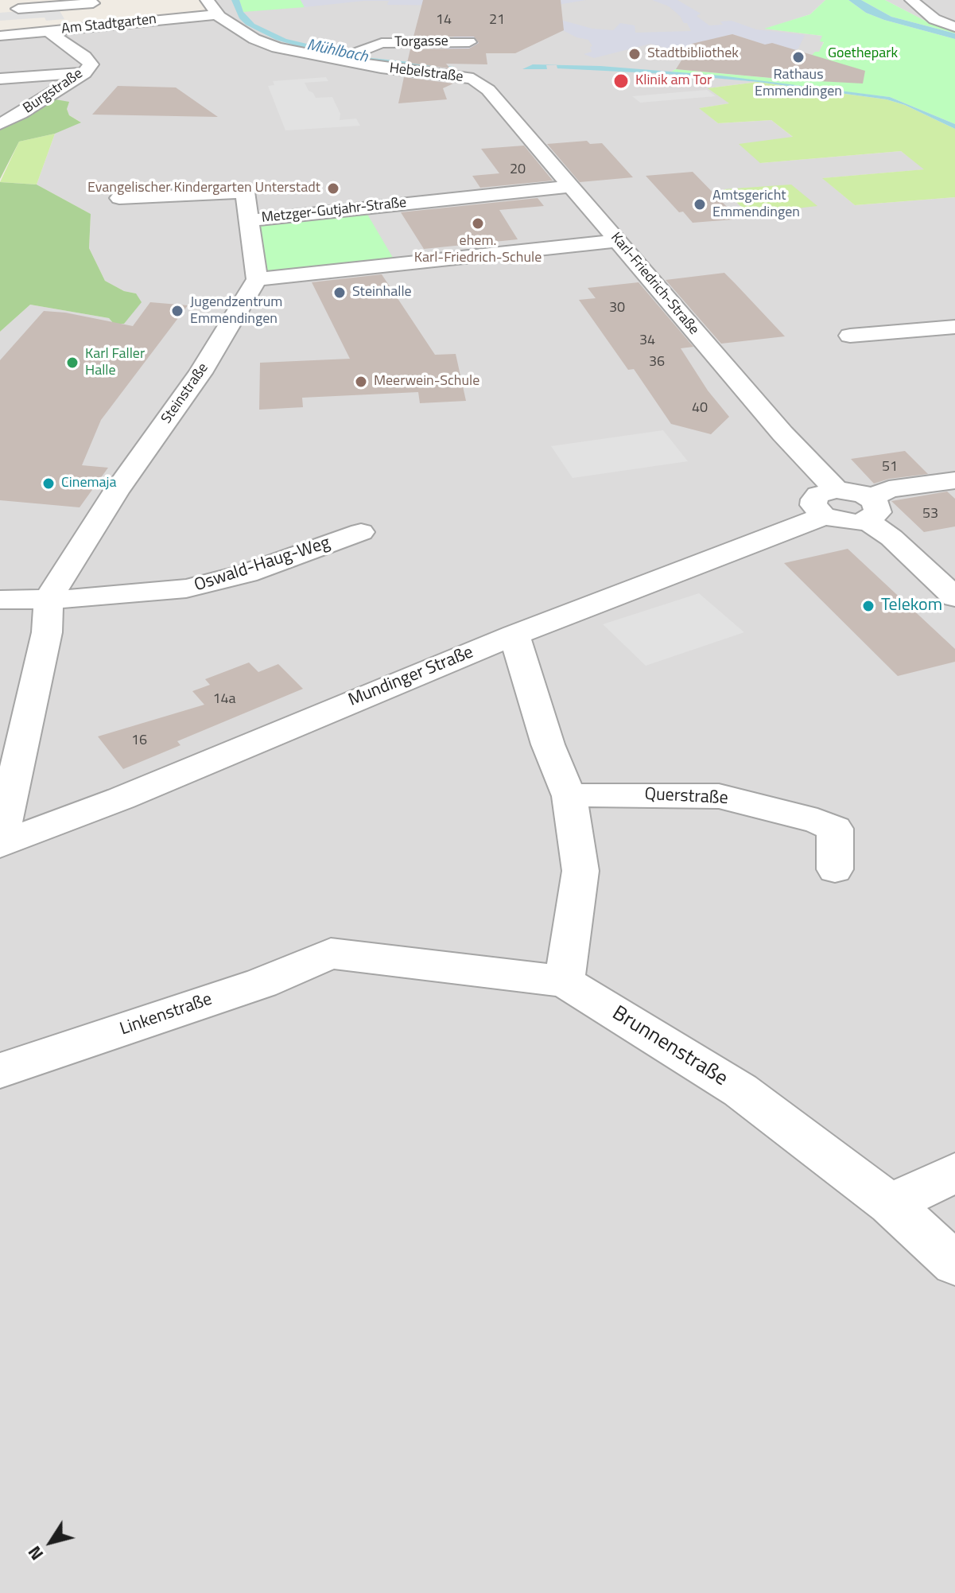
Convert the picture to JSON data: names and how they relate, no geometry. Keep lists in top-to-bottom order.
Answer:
{
  "streets": {
    "street": [
      "Am Stadtgarten",
      "Torgasse",
      "Hebelstraße",
      "Burgstraße",
      "Metzger-Gutjahr-Straße",
      "Karl-Friedrich-Straße",
      "Steinstraße",
      "Oswald-Haug-Weg",
      "Mundinger Straße",
      "Querstraße",
      "Linkenstraße",
      "Brunnenstraße"
    ]
  },
  "crossings": [
    ["Am Stadtgarten", "Hebelstraße"],
    ["Am Stadtgarten", "Burgstraße"],
    ["Torgasse", "Hebelstraße"],
    ["Hebelstraße", "Karl-Friedrich-Straße"],
    ["Metzger-Gutjahr-Straße", "Karl-Friedrich-Straße"],
    ["Karl-Friedrich-Straße", "Mundinger Straße"],
    ["Steinstraße", "Oswald-Haug-Weg"],
    ["Steinstraße", "Mundinger Straße"],
    ["Linkenstraße", "Brunnenstraße"]
  ],
  "water": ["Mühlbach"],
  "parks": ["Goethepark"],
  "places": [
    "Stadtbibliothek",
    "Rathaus Emmendingen",
    "Klinik am Tor",
    "Evangelischer Kindergarten Unterstadt",
    "Amtsgericht Emmendingen",
    "ehem. Karl-Friedrich-Schule",
    "Steinhalle",
    "Jugendzentrum Emmendingen",
    "Karl Faller Halle",
    "Meerwein-Schule",
    "Cinemaja",
    "Telekom"
  ],
  "house_numbers": [
    "14",
    "21",
    "20",
    "30",
    "34",
    "36",
    "40",
    "51",
    "53",
    "14a",
    "16"
  ],
  "north": "bottom left"
}
